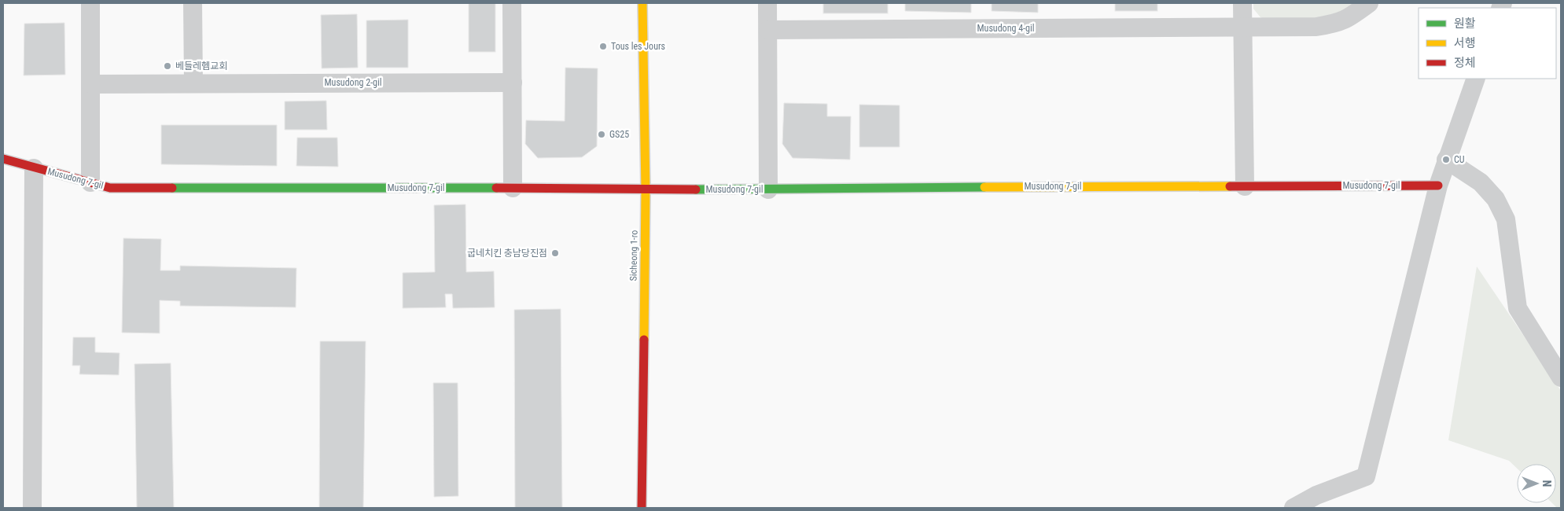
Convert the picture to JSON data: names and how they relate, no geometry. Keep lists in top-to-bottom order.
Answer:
{
  "streets": {
    "street": [
      "Musudong 4-gil",
      "Musudong 2-gil",
      "Musudong 7-gil",
      "Sicheong 1-ro"
    ]
  },
  "crossings": [
    ["Musudong 7-gil", "Sicheong 1-ro"]
  ],
  "places": [
    "Tous les Jours",
    "베들레헴교회",
    "GS25",
    "CU",
    "굽네치킨 충남당진점"
  ],
  "legend": ["원활", "서행", "정체"],
  "north": "right"
}
